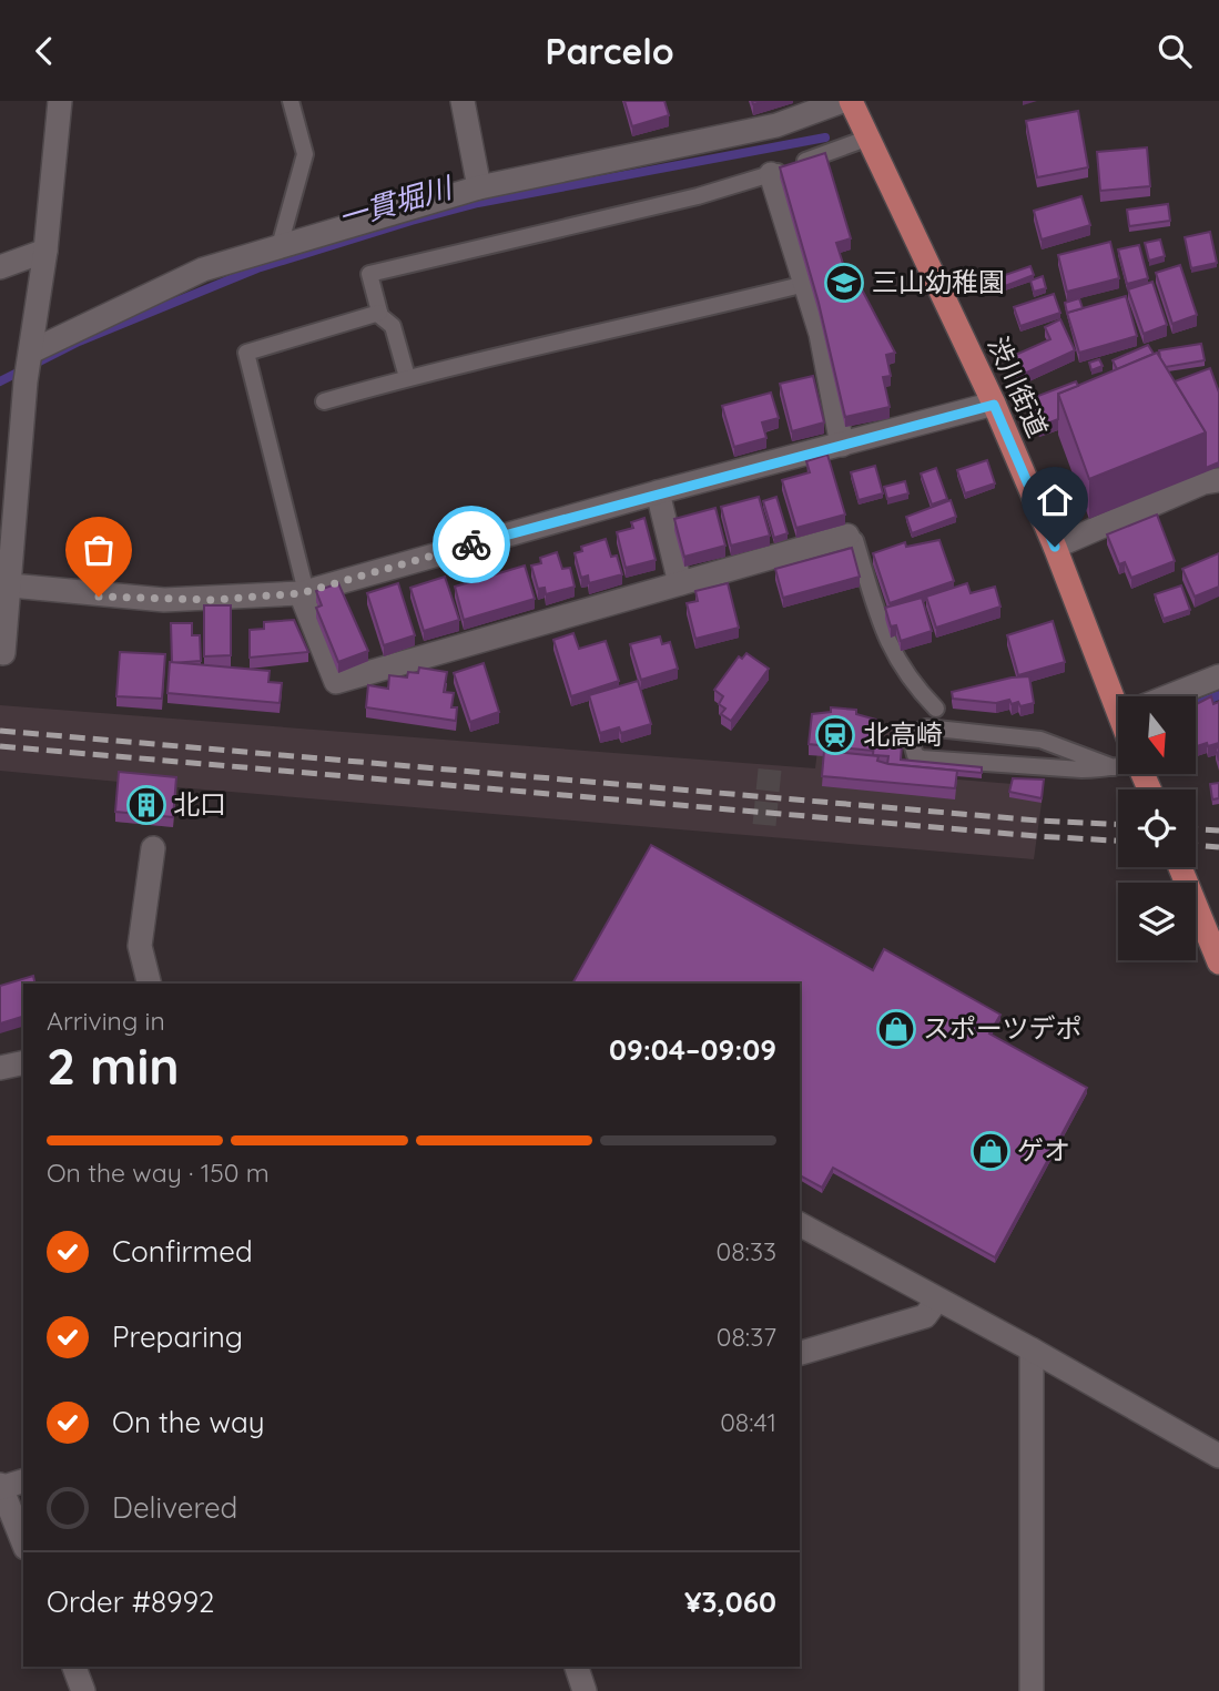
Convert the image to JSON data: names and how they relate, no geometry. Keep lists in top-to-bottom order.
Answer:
{
  "streets": {
    "main road": ["渋川街道"]
  },
  "water": ["一貫堀川"],
  "places": {
    "school or university": ["三山幼稚園"],
    "station": ["北高崎"],
    "building": ["北口"],
    "shop": ["スポーツデポ", "ゲオ"]
  },
  "north": "bottom",
  "page": {
    "header": "Parcelo",
    "heading": ["2 min", "Arriving in", "09:04–09:09"],
    "panel": ["Order #8992", "¥3,060"],
    "bar": "On the way · 150 m",
    "list": [
      ["Confirmed", "08:33"],
      ["Preparing", "08:37"],
      ["On the way", "08:41"],
      "Delivered"
    ]
  }
}
